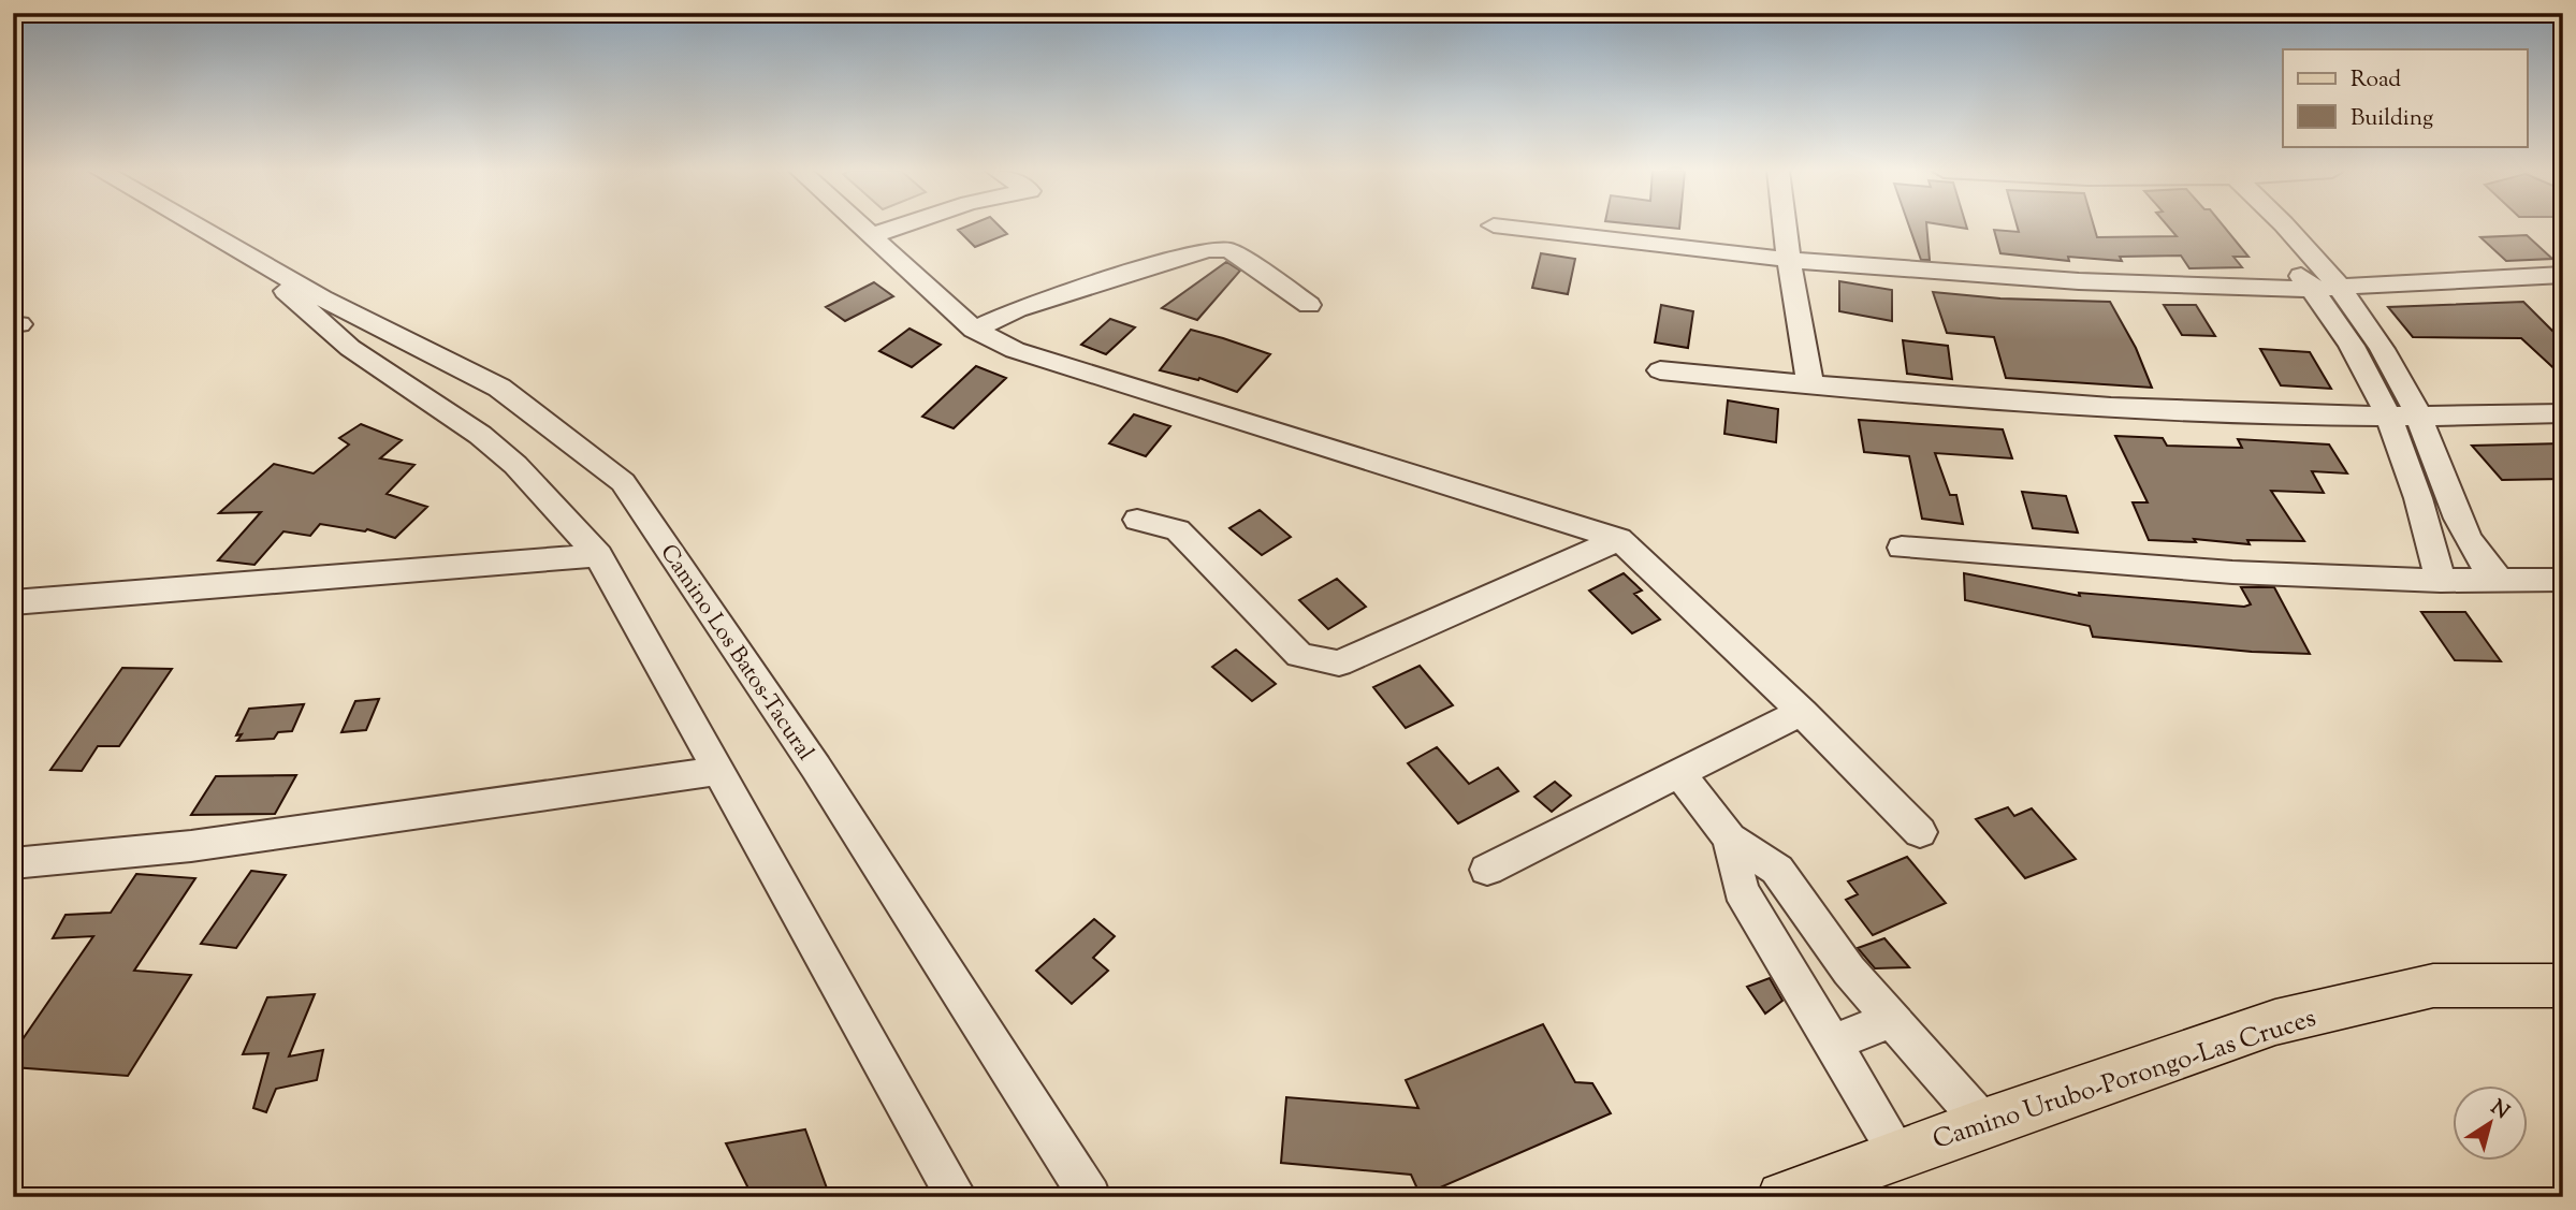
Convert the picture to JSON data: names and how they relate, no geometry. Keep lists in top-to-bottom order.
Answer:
{
  "streets": {
    "main road": ["Camino Urubo-Porongo-Las Cruces"],
    "street": ["Camino Los Batos-Tacural"]
  },
  "legend": ["Road", "Building"],
  "north": "top right"
}
